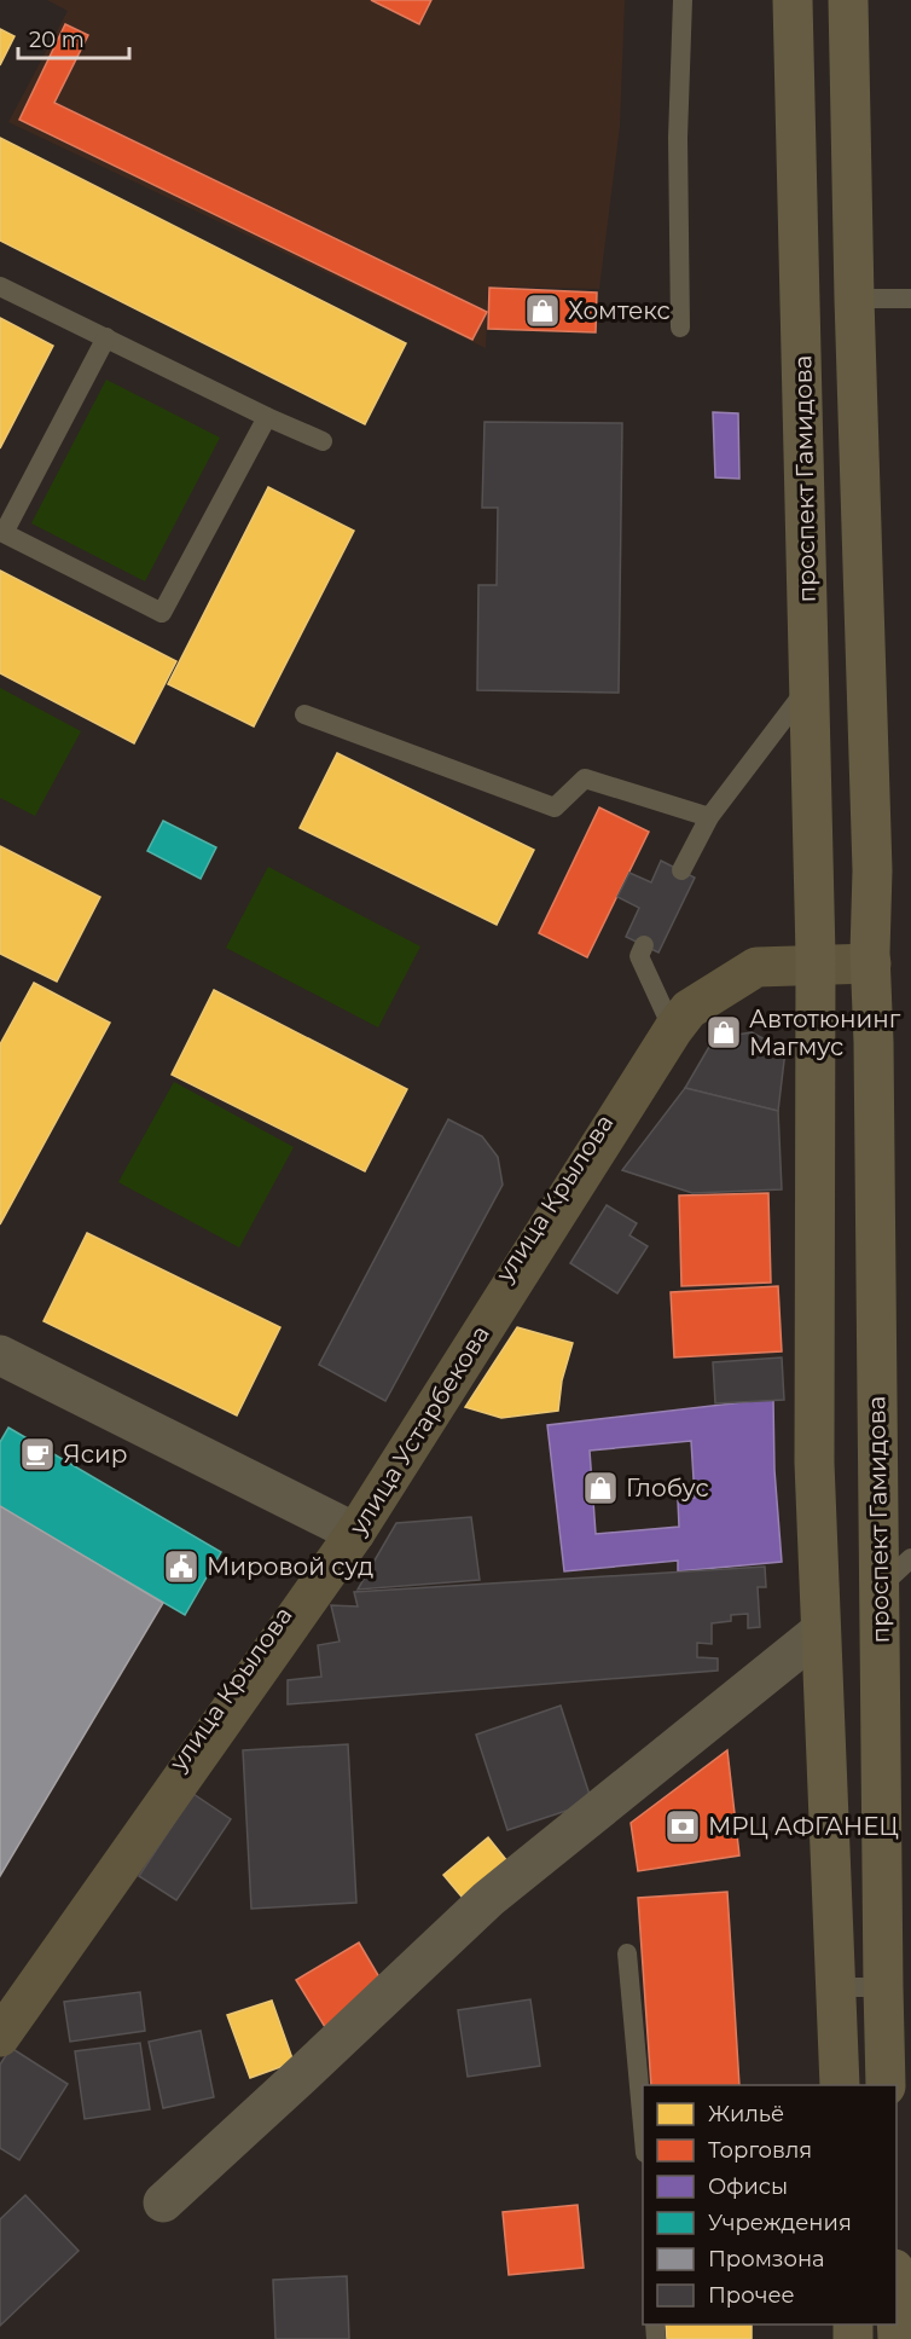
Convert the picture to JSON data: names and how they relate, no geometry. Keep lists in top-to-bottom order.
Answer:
{
  "streets": {
    "main road": ["проспект Гамидова", "улица Крылова", "улица Устарбекова"]
  },
  "crossings": [
    ["проспект Гамидова", "улица Крылова"],
    ["улица Крылова", "улица Устарбекова"]
  ],
  "places": {
    "shop": ["Хомтекс", "Автотюнинг Магмус", "Глобус"],
    "cafe": ["Ясир"],
    "public building": ["Мировой суд"],
    "bank": ["МРЦ АФГАНЕЦ"]
  },
  "legend": [
    "Жильё",
    "Торговля",
    "Офисы",
    "Учреждения",
    "Промзона",
    "Прочее"
  ],
  "scale_bar": "20 m"
}
